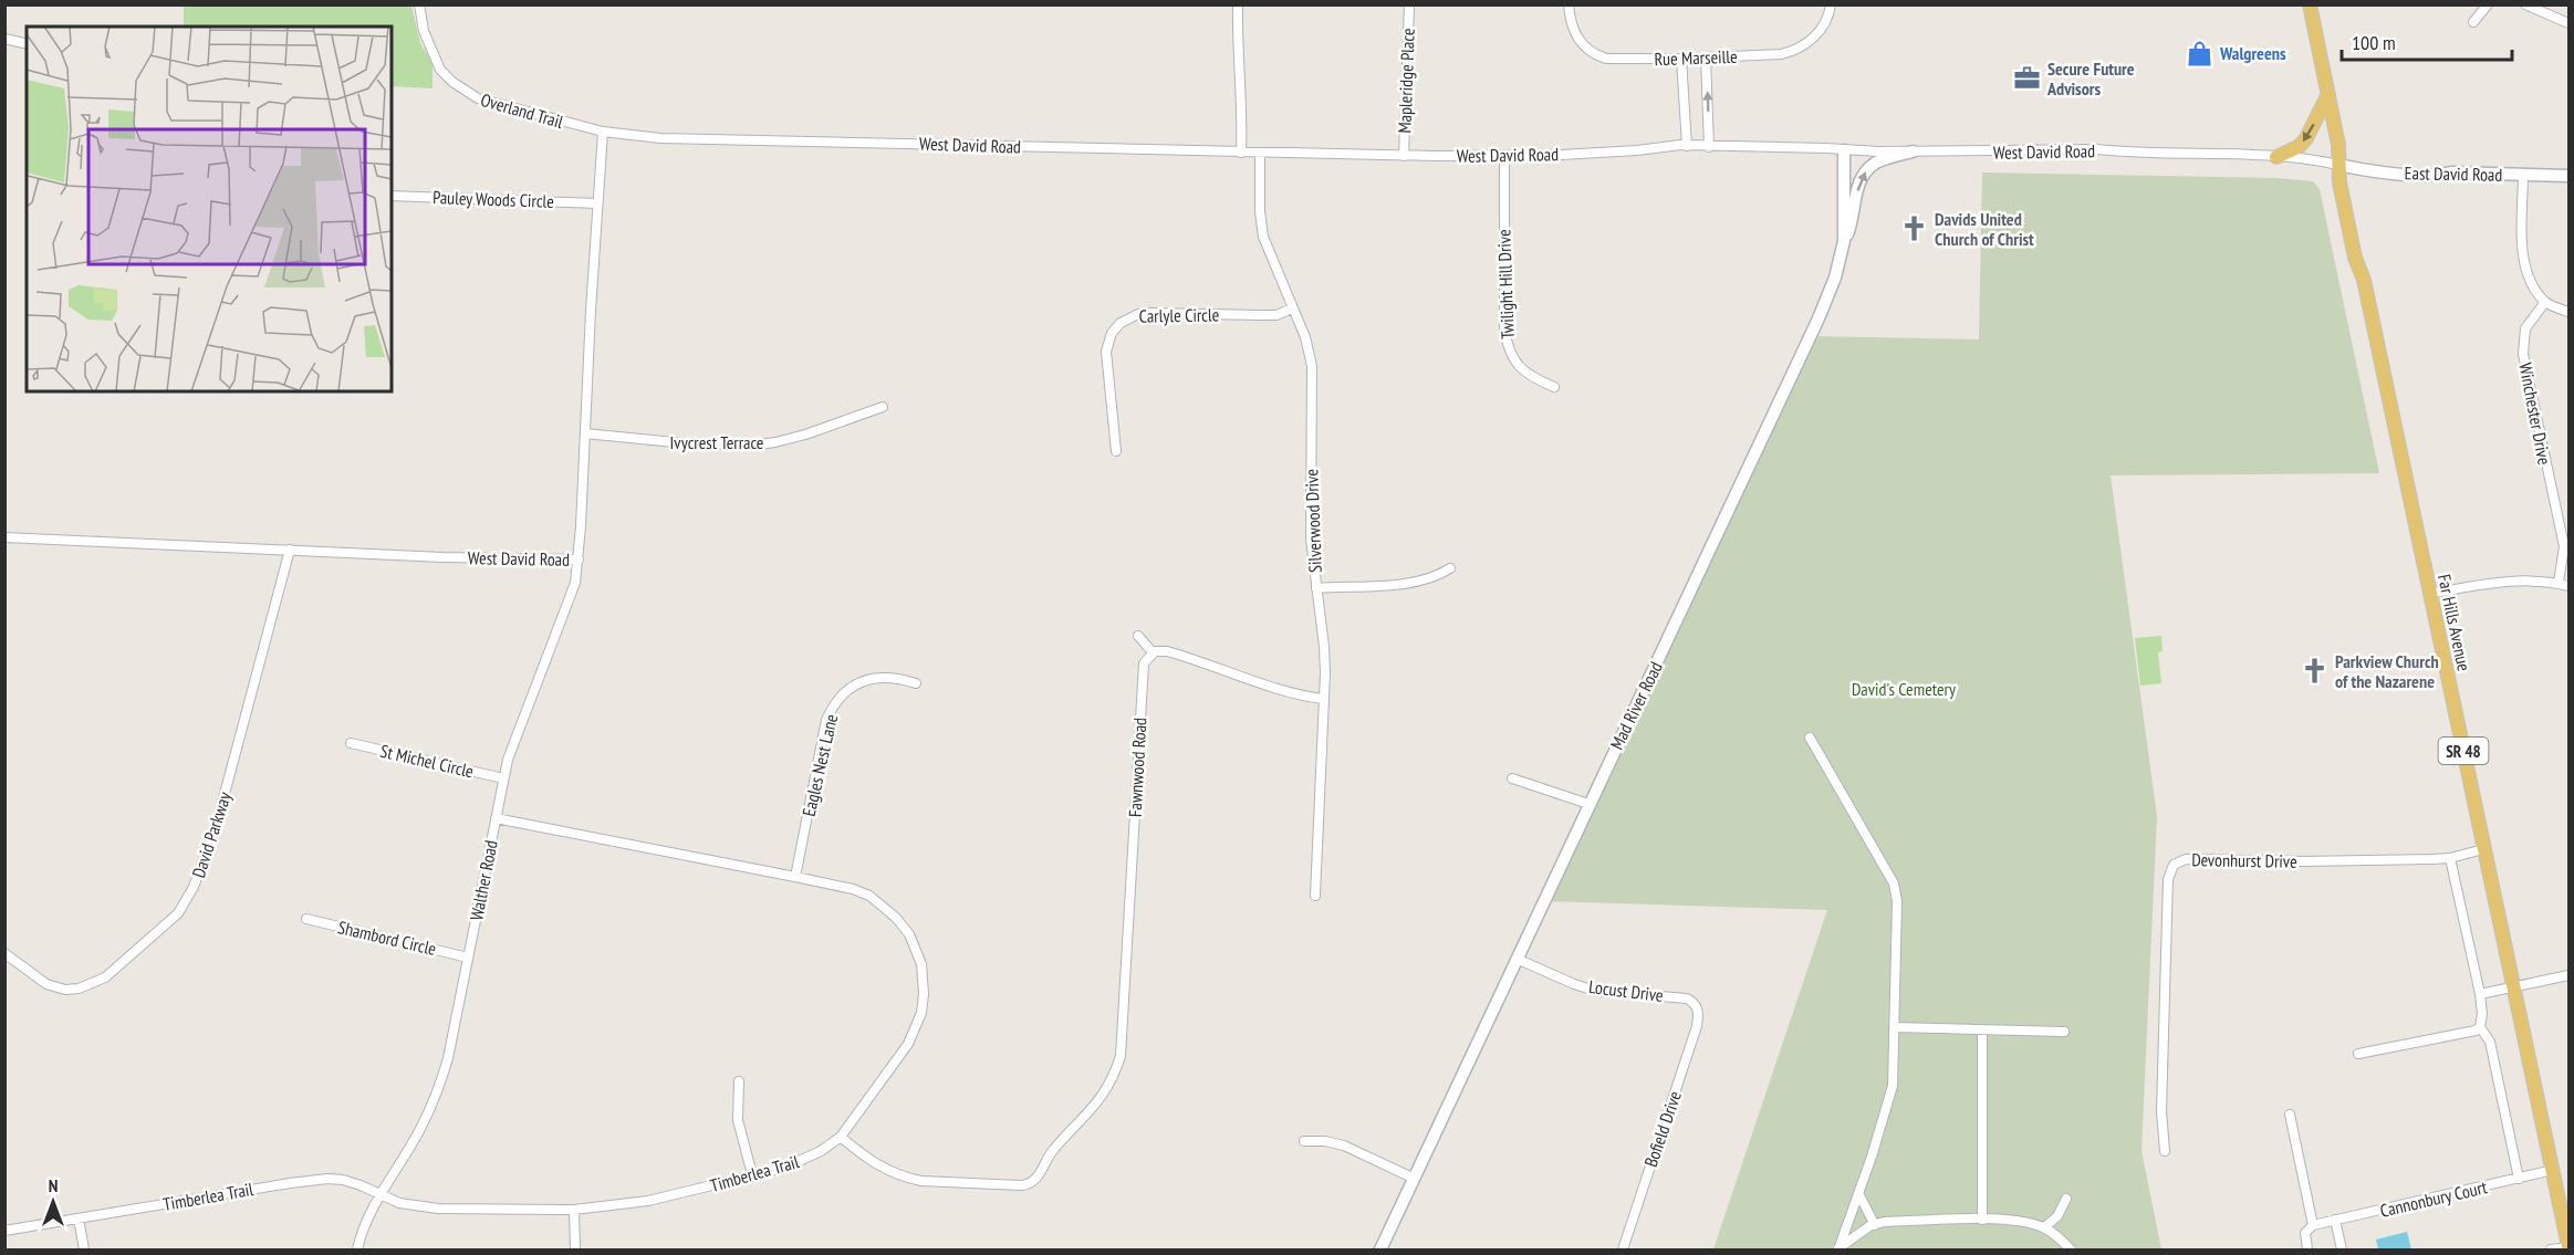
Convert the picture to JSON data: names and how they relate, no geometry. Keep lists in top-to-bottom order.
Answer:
{
  "streets": {
    "main road": ["Far Hills Avenue", "SR 48"],
    "street": [
      "Rue Marseille",
      "Mapleridge Place",
      "Overland Trail",
      "West David Road",
      "East David Road",
      "Pauley Woods Circle",
      "Twilight Hill Drive",
      "Carlyle Circle",
      "Winchester Drive",
      "Ivycrest Terrace",
      "Silverwood Drive",
      "Mad River Road",
      "St Michel Circle",
      "Eagles Nest Lane",
      "Fawnwood Road",
      "David Parkway",
      "Devonhurst Drive",
      "Walther Road",
      "Shambord Circle",
      "Locust Drive",
      "Bofield Drive",
      "Timberlea Trail",
      "Cannonbury Court"
    ]
  },
  "crossings": [
    ["Mapleridge Place", "West David Road"],
    ["Overland Trail", "West David Road"],
    ["West David Road", "East David Road"],
    ["West David Road", "Pauley Woods Circle"],
    ["West David Road", "Twilight Hill Drive"],
    ["West David Road", "Ivycrest Terrace"],
    ["West David Road", "Silverwood Drive"],
    ["West David Road", "Far Hills Avenue"],
    ["West David Road", "Mad River Road"],
    ["West David Road", "David Parkway"],
    ["West David Road", "Walther Road"],
    ["East David Road", "Far Hills Avenue"],
    ["Carlyle Circle", "Silverwood Drive"],
    ["Far Hills Avenue", "Devonhurst Drive"],
    ["Far Hills Avenue", "Cannonbury Court"],
    ["Mad River Road", "Locust Drive"],
    ["St Michel Circle", "Walther Road"],
    ["Eagles Nest Lane", "Timberlea Trail"],
    ["Fawnwood Road", "Timberlea Trail"],
    ["Walther Road", "Shambord Circle"],
    ["Walther Road", "Timberlea Trail"],
    ["Locust Drive", "Bofield Drive"]
  ],
  "parks": ["David's Cemetery"],
  "places": {
    "shop": ["Walgreens"],
    "office": ["Secure Future Advisors"],
    "church": ["Davids United Church of Christ", "Parkview Church of the Nazarene"]
  },
  "scale_bar": "100 m",
  "north": "top"
}
